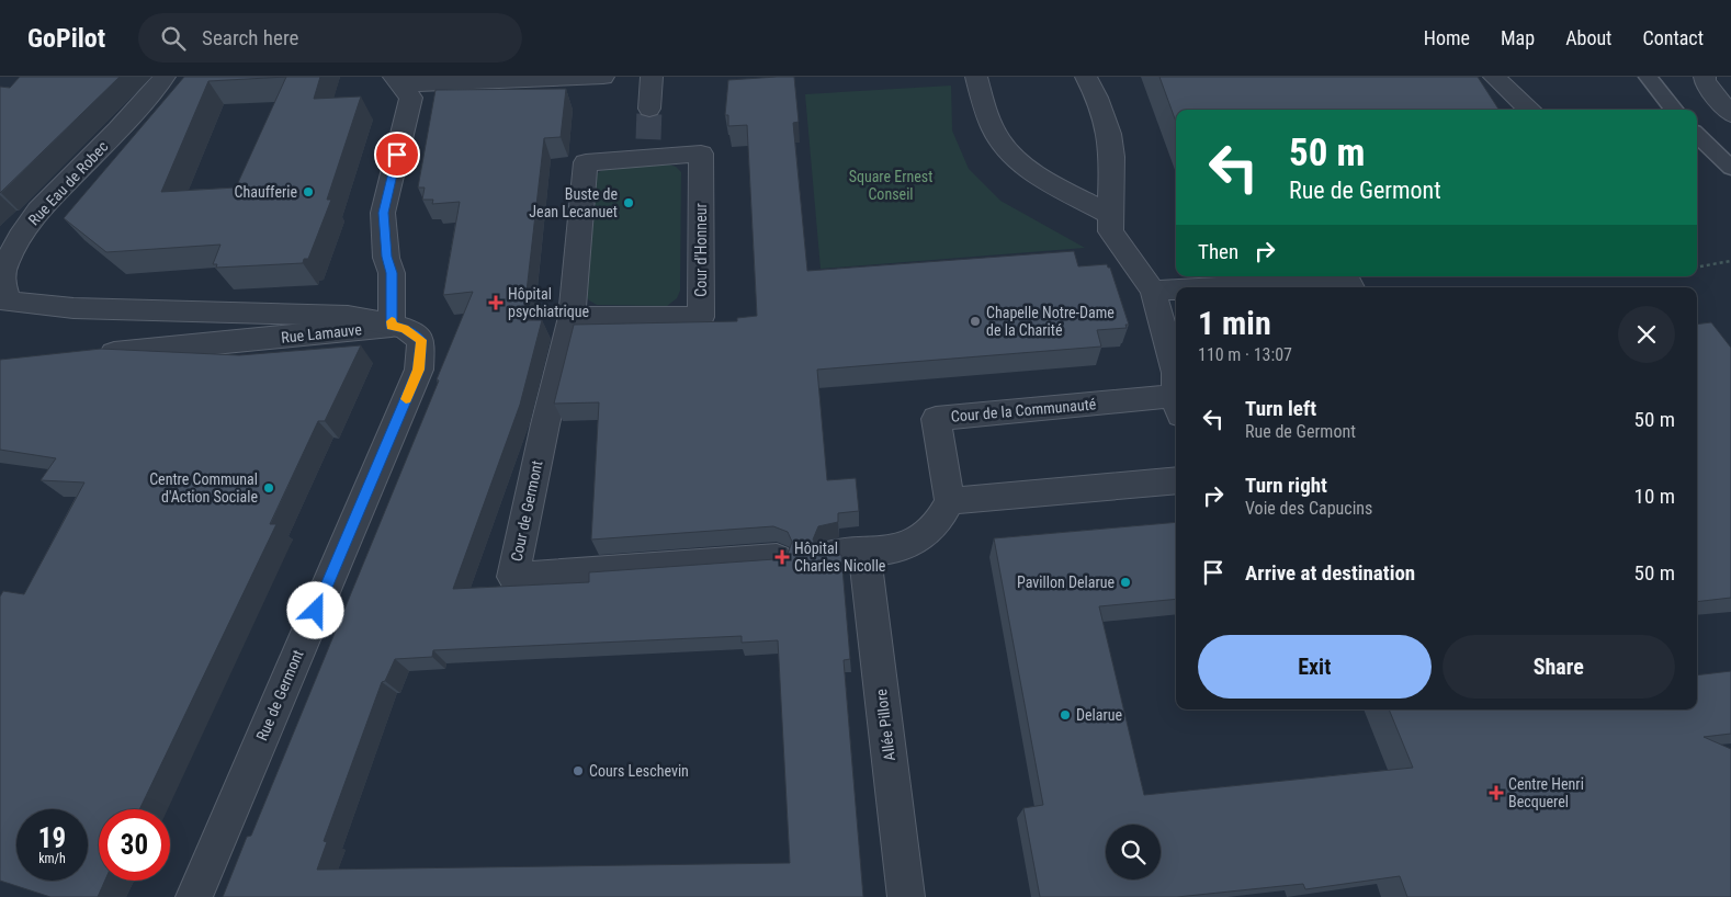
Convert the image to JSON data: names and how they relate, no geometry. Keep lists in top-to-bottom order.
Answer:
{
  "streets": {
    "street": [
      "Rue Eau de Robec",
      "Cour d'Honneur",
      "Rue Lamauve",
      "Cour de la Communauté",
      "Cour de Germont",
      "Rue de Germont",
      "Allée Pillore"
    ]
  },
  "crossings": [
    ["Rue Eau de Robec", "Rue Lamauve"],
    ["Cour d'Honneur", "Cour de Germont"],
    ["Rue Lamauve", "Rue de Germont"],
    ["Cour de la Communauté", "Allée Pillore"]
  ],
  "parks": ["Square Ernest Conseil"],
  "places": {
    "other": [
      "Chaufferie",
      "Buste de Jean Lecanuet",
      "Chapelle Notre-Dame de la Charité",
      "Centre Communal d'Action Sociale",
      "Pavillon Delarue",
      "Delarue",
      "Cours Leschevin"
    ],
    "health": ["Hôpital psychiatrique", "Hôpital Charles Nicolle", "Centre Henri Becquerel"]
  },
  "page": {
    "header": "GoPilot",
    "search": "Search here",
    "nav": [
      "Home",
      "Map",
      "About",
      "Contact"
    ],
    "turn": ["50 m", "Rue de Germont"],
    "then": "Then",
    "heading": ["1 min", "110 m · 13:07"],
    "list": [
      {
        "name": "Turn left",
        "note": "Rue de Germont",
        "value": "50 m"
      },
      {
        "name": "Turn right",
        "note": "Voie des Capucins",
        "value": "10 m"
      },
      {
        "name": "Arrive at destination",
        "value": "50 m"
      }
    ],
    "buttons": ["Exit", "Share"],
    "speed": "19 km/h",
    "limit": "30"
  }
}
